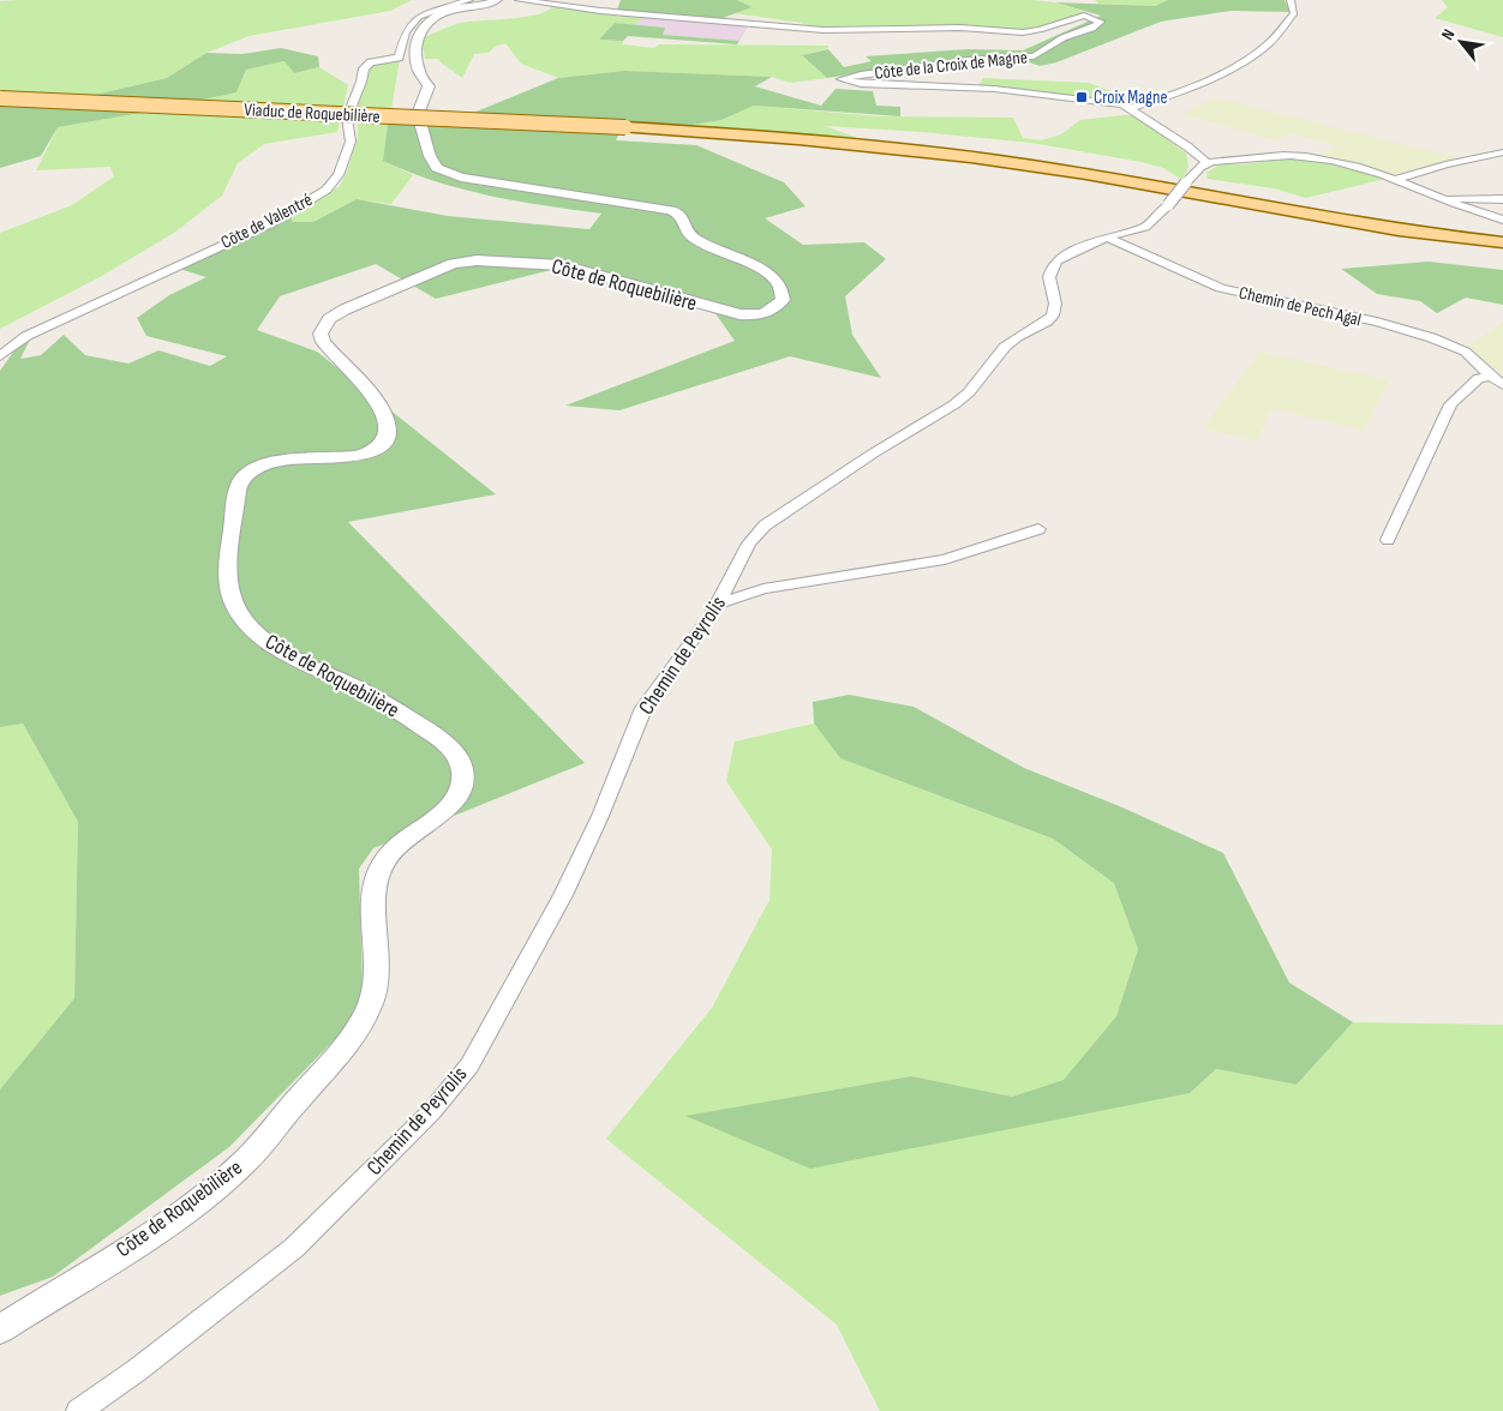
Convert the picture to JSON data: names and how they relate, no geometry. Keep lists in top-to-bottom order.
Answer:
{
  "streets": {
    "main road": ["Viaduc de Roquebilière"],
    "street": [
      "Côte de la Croix de Magne",
      "Côte de Valentré",
      "Côte de Roquebilière",
      "Chemin de Pech Agal",
      "Chemin de Peyrolis"
    ]
  },
  "crossings": [
    ["Côte de la Croix de Magne", "Chemin de Peyrolis"],
    ["Chemin de Pech Agal", "Chemin de Peyrolis"]
  ],
  "places": {
    "transit": ["Croix Magne"]
  },
  "north": "top left"
}
